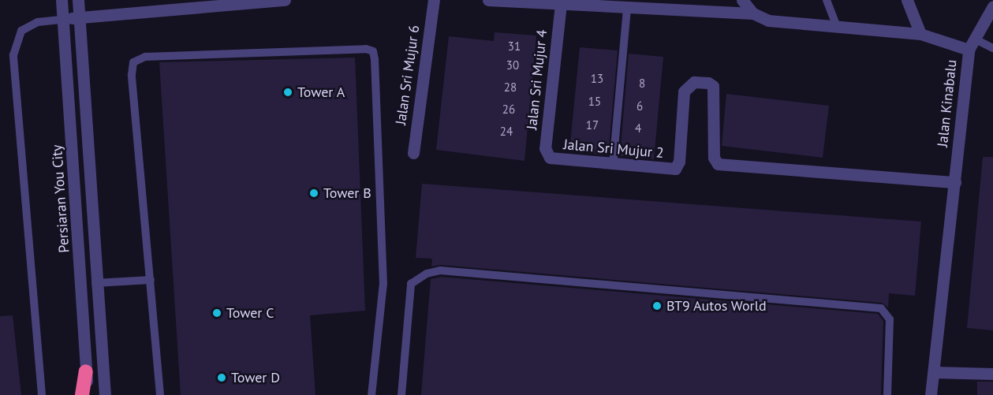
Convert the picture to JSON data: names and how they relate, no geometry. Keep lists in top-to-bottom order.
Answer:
{
  "streets": {
    "street": [
      "Jalan Sri Mujur 6",
      "Jalan Sri Mujur 4",
      "Jalan Kinabalu",
      "Jalan Sri Mujur 2",
      "Persiaran You City"
    ]
  },
  "crossings": [
    ["Jalan Sri Mujur 4", "Jalan Sri Mujur 2"],
    ["Jalan Kinabalu", "Jalan Sri Mujur 2"]
  ],
  "places": [
    "Tower A",
    "Tower B",
    "BT9 Autos World",
    "Tower C",
    "Tower D"
  ],
  "house_numbers": [
    "31",
    "30",
    "13",
    "8",
    "28",
    "15",
    "6",
    "26",
    "17",
    "4",
    "24"
  ]
}
